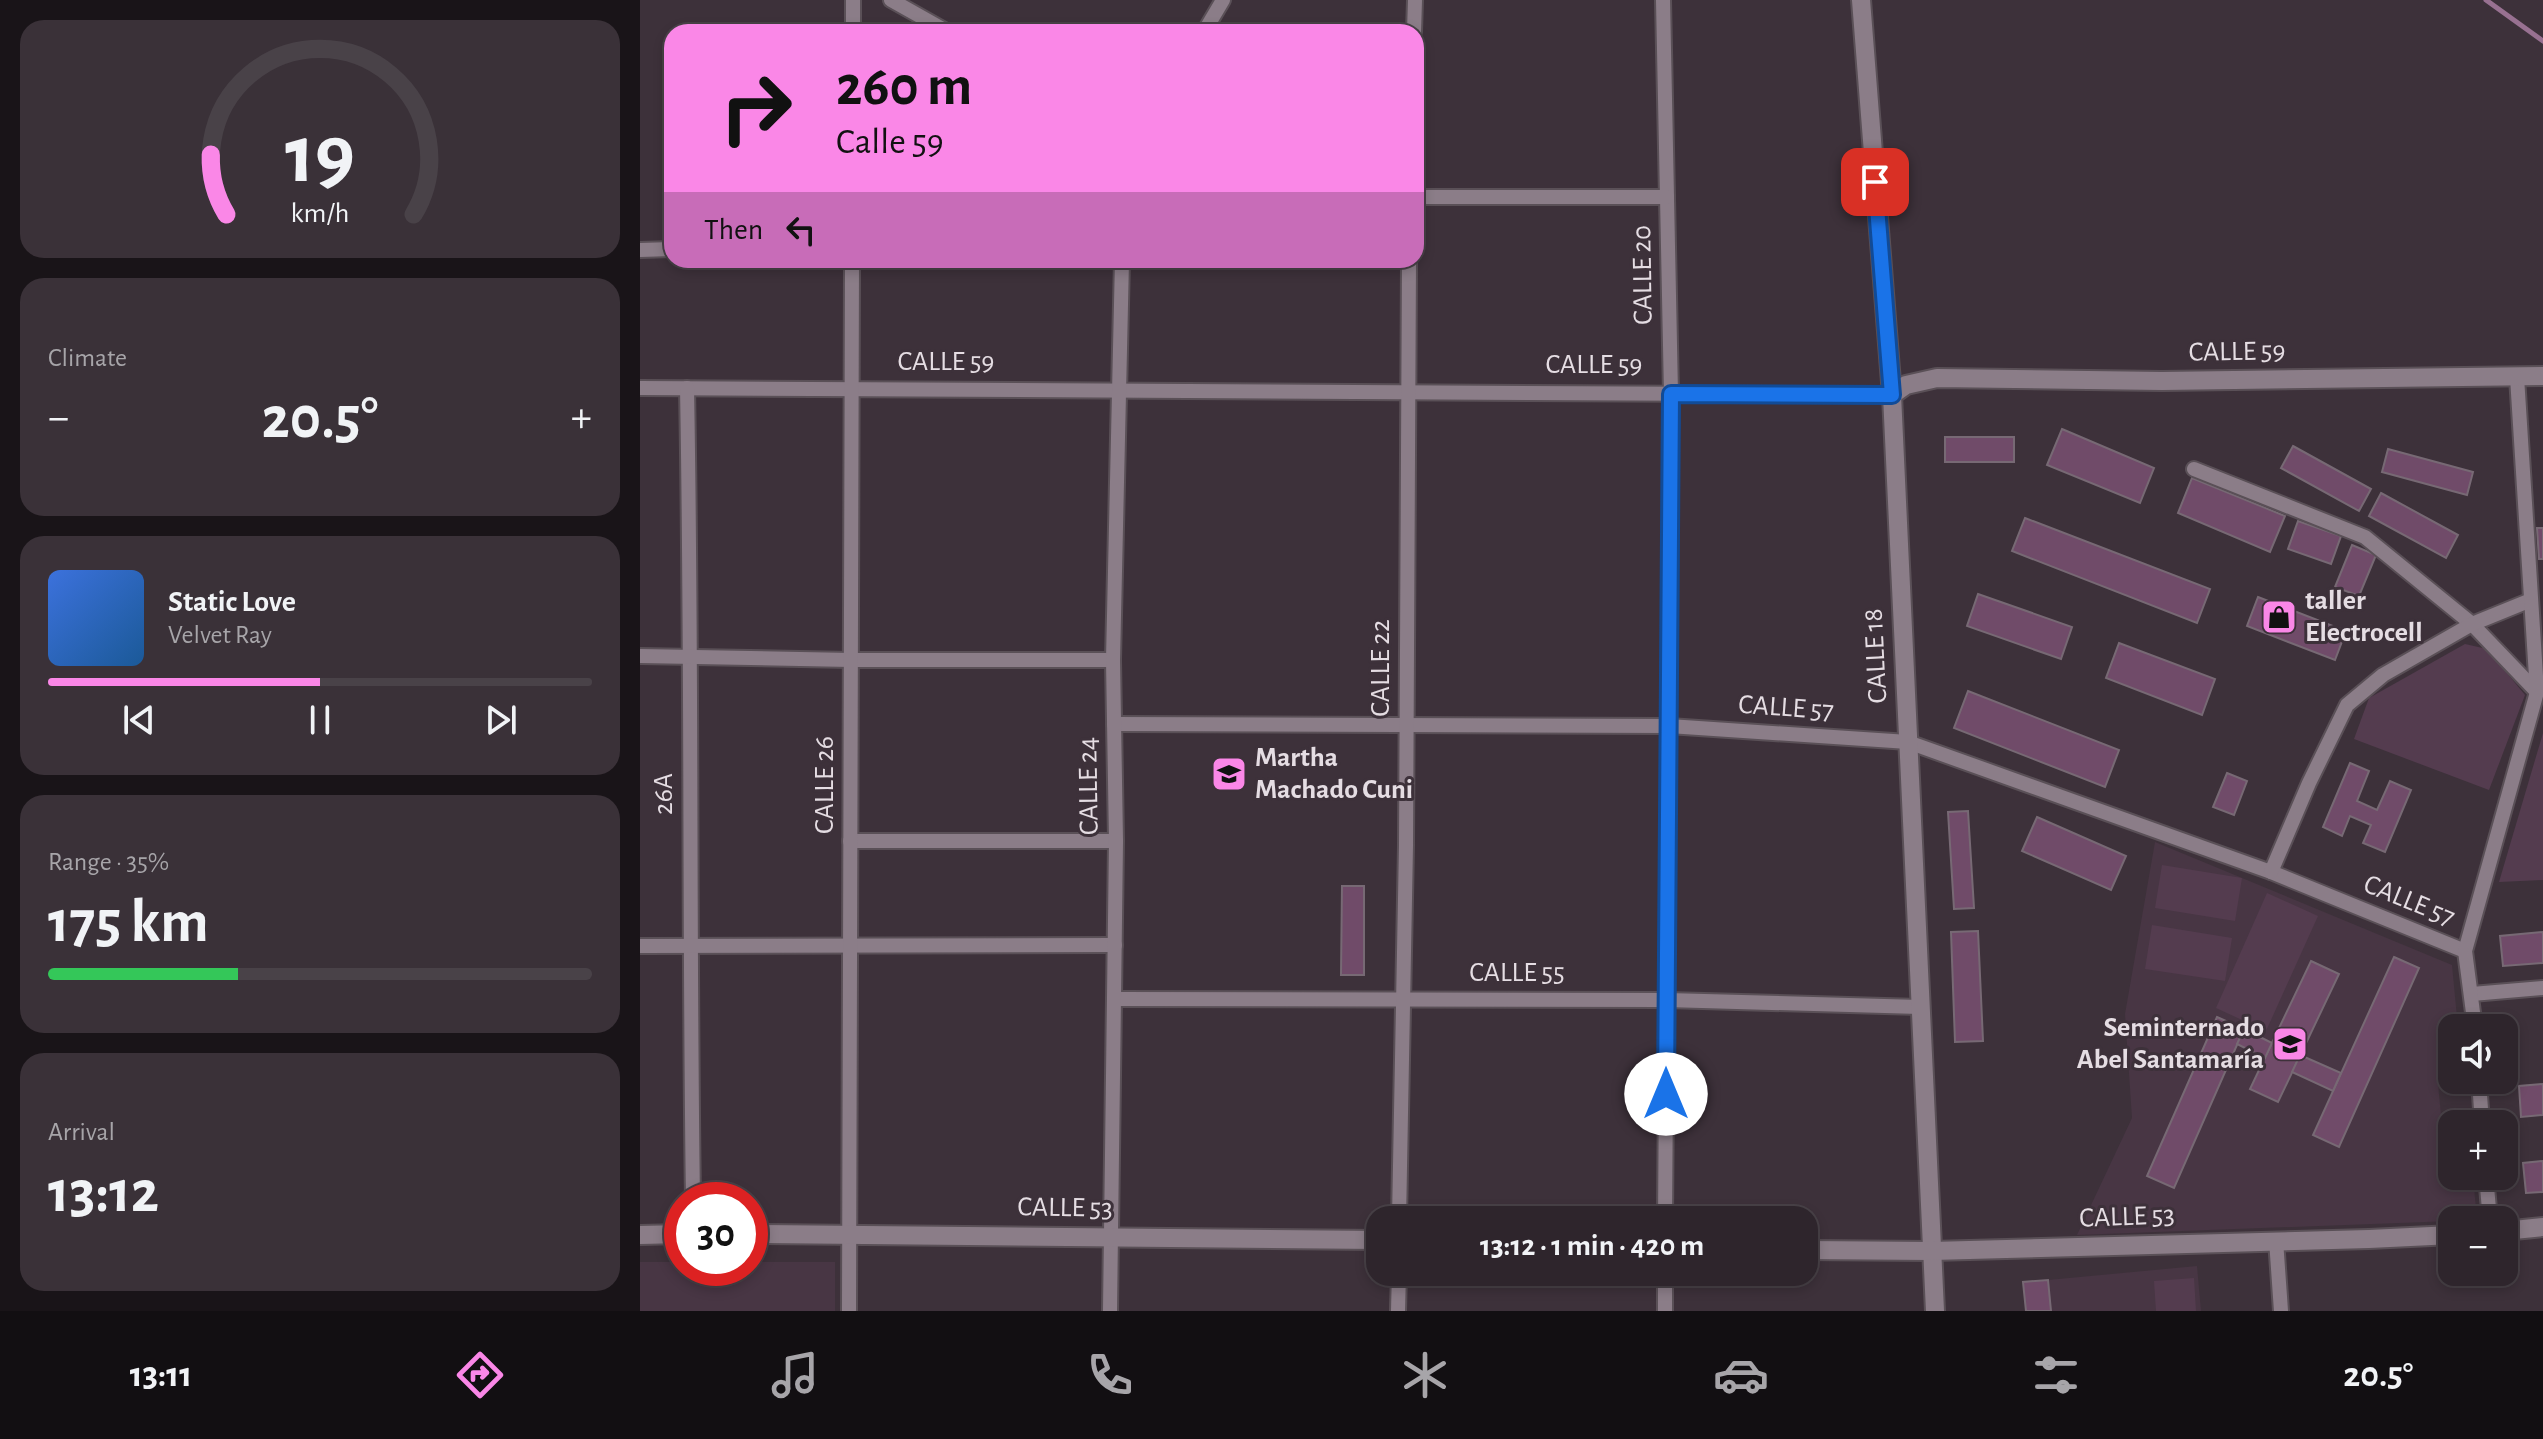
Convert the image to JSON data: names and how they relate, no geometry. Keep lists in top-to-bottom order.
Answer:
{
  "streets": {
    "street": [
      "CALLE 20",
      "CALLE 59",
      "CALLE 18",
      "CALLE 22",
      "CALLE 57",
      "CALLE 26",
      "CALLE 24",
      "26A",
      "CALLE 55",
      "CALLE 53"
    ]
  },
  "crossings": [
    ["CALLE 20", "CALLE 59"],
    ["CALLE 20", "CALLE 57"],
    ["CALLE 20", "CALLE 55"],
    ["CALLE 59", "CALLE 18"],
    ["CALLE 59", "CALLE 22"],
    ["CALLE 59", "CALLE 26"],
    ["CALLE 59", "CALLE 24"],
    ["CALLE 59", "26A"],
    ["CALLE 18", "CALLE 57"],
    ["CALLE 18", "CALLE 55"],
    ["CALLE 18", "CALLE 53"],
    ["CALLE 22", "CALLE 57"],
    ["CALLE 22", "CALLE 55"],
    ["CALLE 57", "CALLE 24"],
    ["CALLE 26", "CALLE 53"],
    ["CALLE 24", "CALLE 55"],
    ["CALLE 24", "CALLE 53"]
  ],
  "places": {
    "shop": ["taller Electrocell"],
    "school or university": ["Martha Machado Cuni", "Seminternado Abel Santamaría"]
  },
  "page": {
    "turn": ["260 m", "Calle 59"],
    "then": "Then",
    "tile": [
      "Climate",
      ["Range · 35%", "175 km"],
      ["Arrival", "13:12"]
    ],
    "heat": ["−", "20.5°", "+"],
    "song": ["Static Love", "Velvet Ray"],
    "map_buttons": ["+", "−"],
    "limit": "30",
    "trip": "13:12 · 1 min · 420 m",
    "tabs": ["13:11", "20.5°"],
    "gauge": ["19", "km/h"]
  }
}
